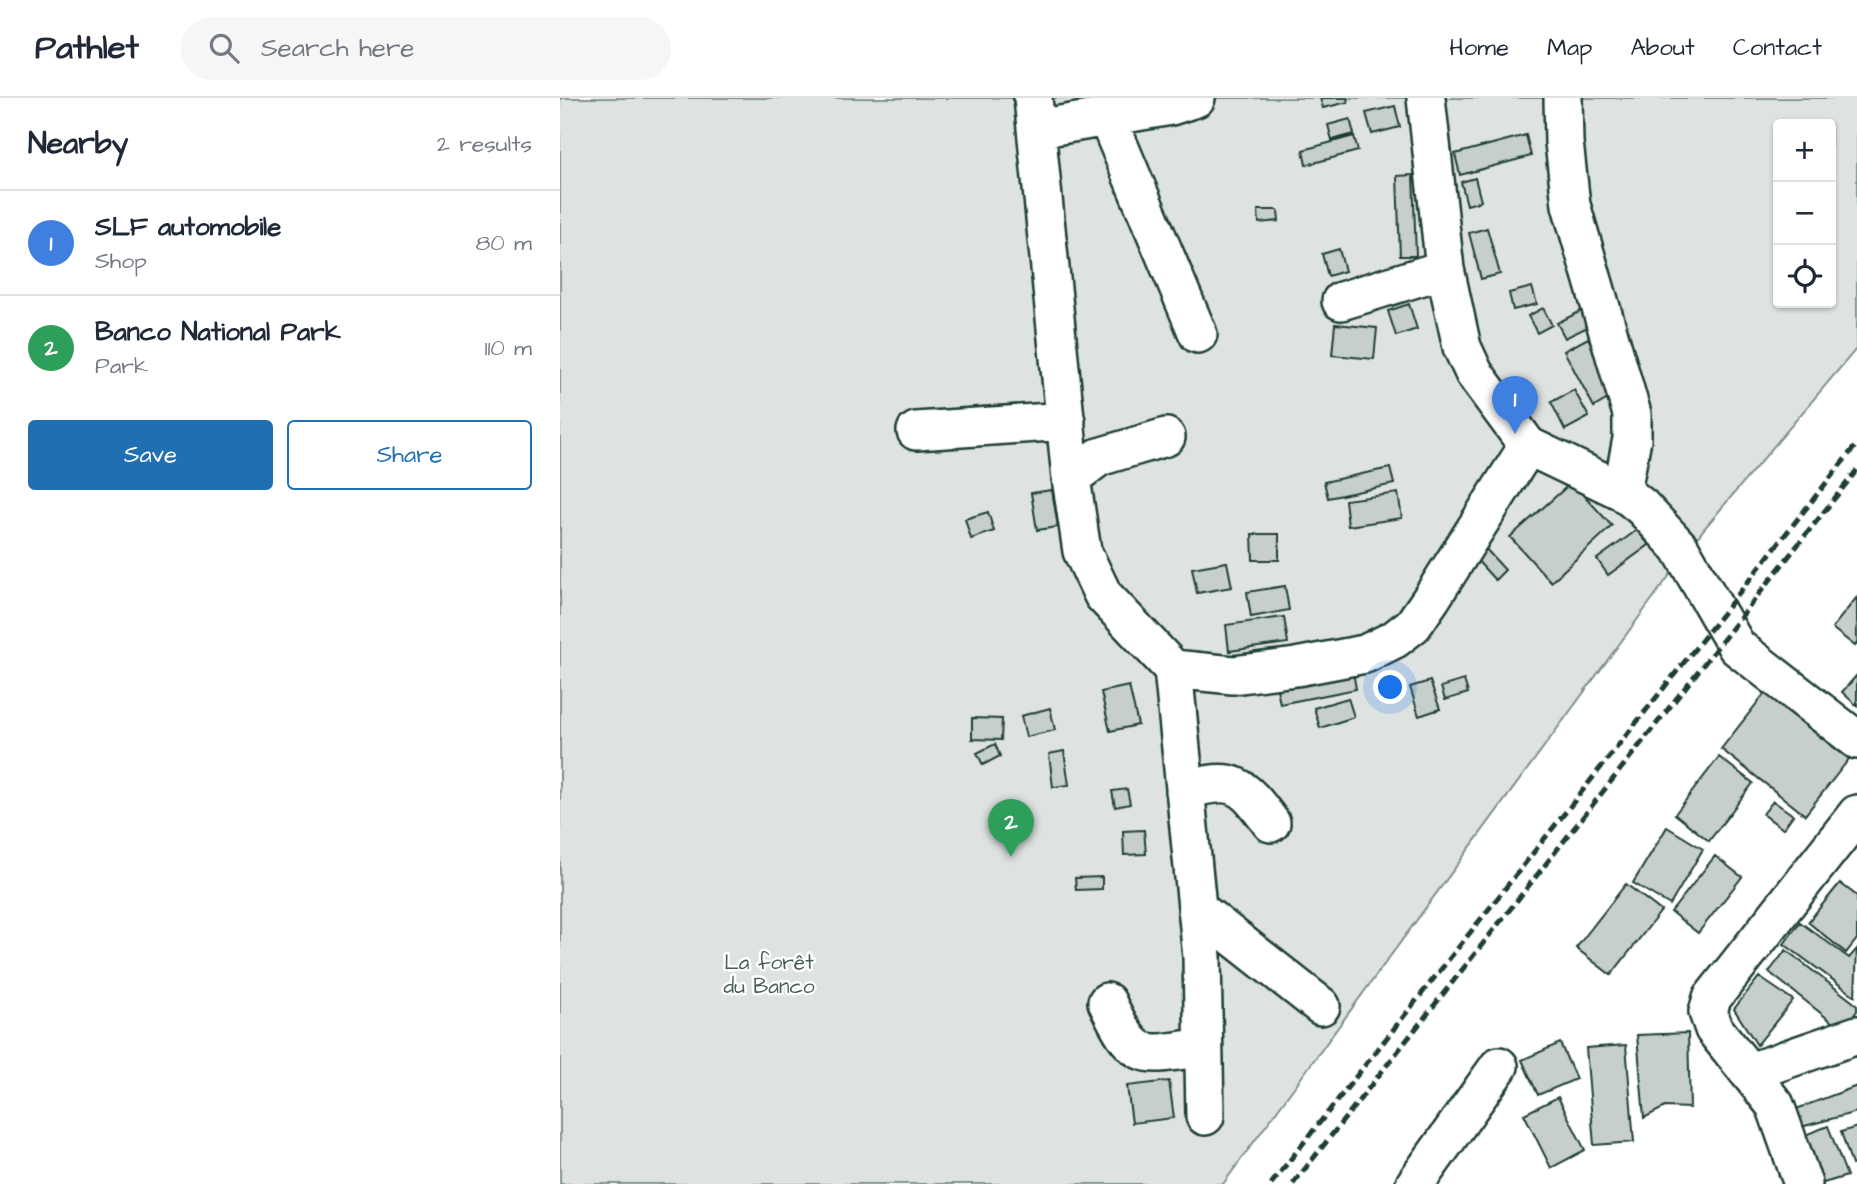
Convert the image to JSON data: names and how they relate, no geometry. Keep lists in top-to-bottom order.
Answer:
{
  "parks": ["La forêt du Banco"],
  "page": {
    "header": "Pathlet",
    "search": "Search here",
    "nav": [
      "Home",
      "Map",
      "About",
      "Contact"
    ],
    "heading": ["Nearby", "2 results"],
    "map_buttons": ["+", "−"],
    "list": [
      {
        "mark": "1",
        "name": "SLF automobile",
        "note": "Shop",
        "value": "80 m"
      },
      {
        "mark": "2",
        "name": "Banco National Park",
        "note": "Park",
        "value": "110 m"
      }
    ],
    "pins": ["1", "2"],
    "buttons": ["Save", "Share"]
  }
}
